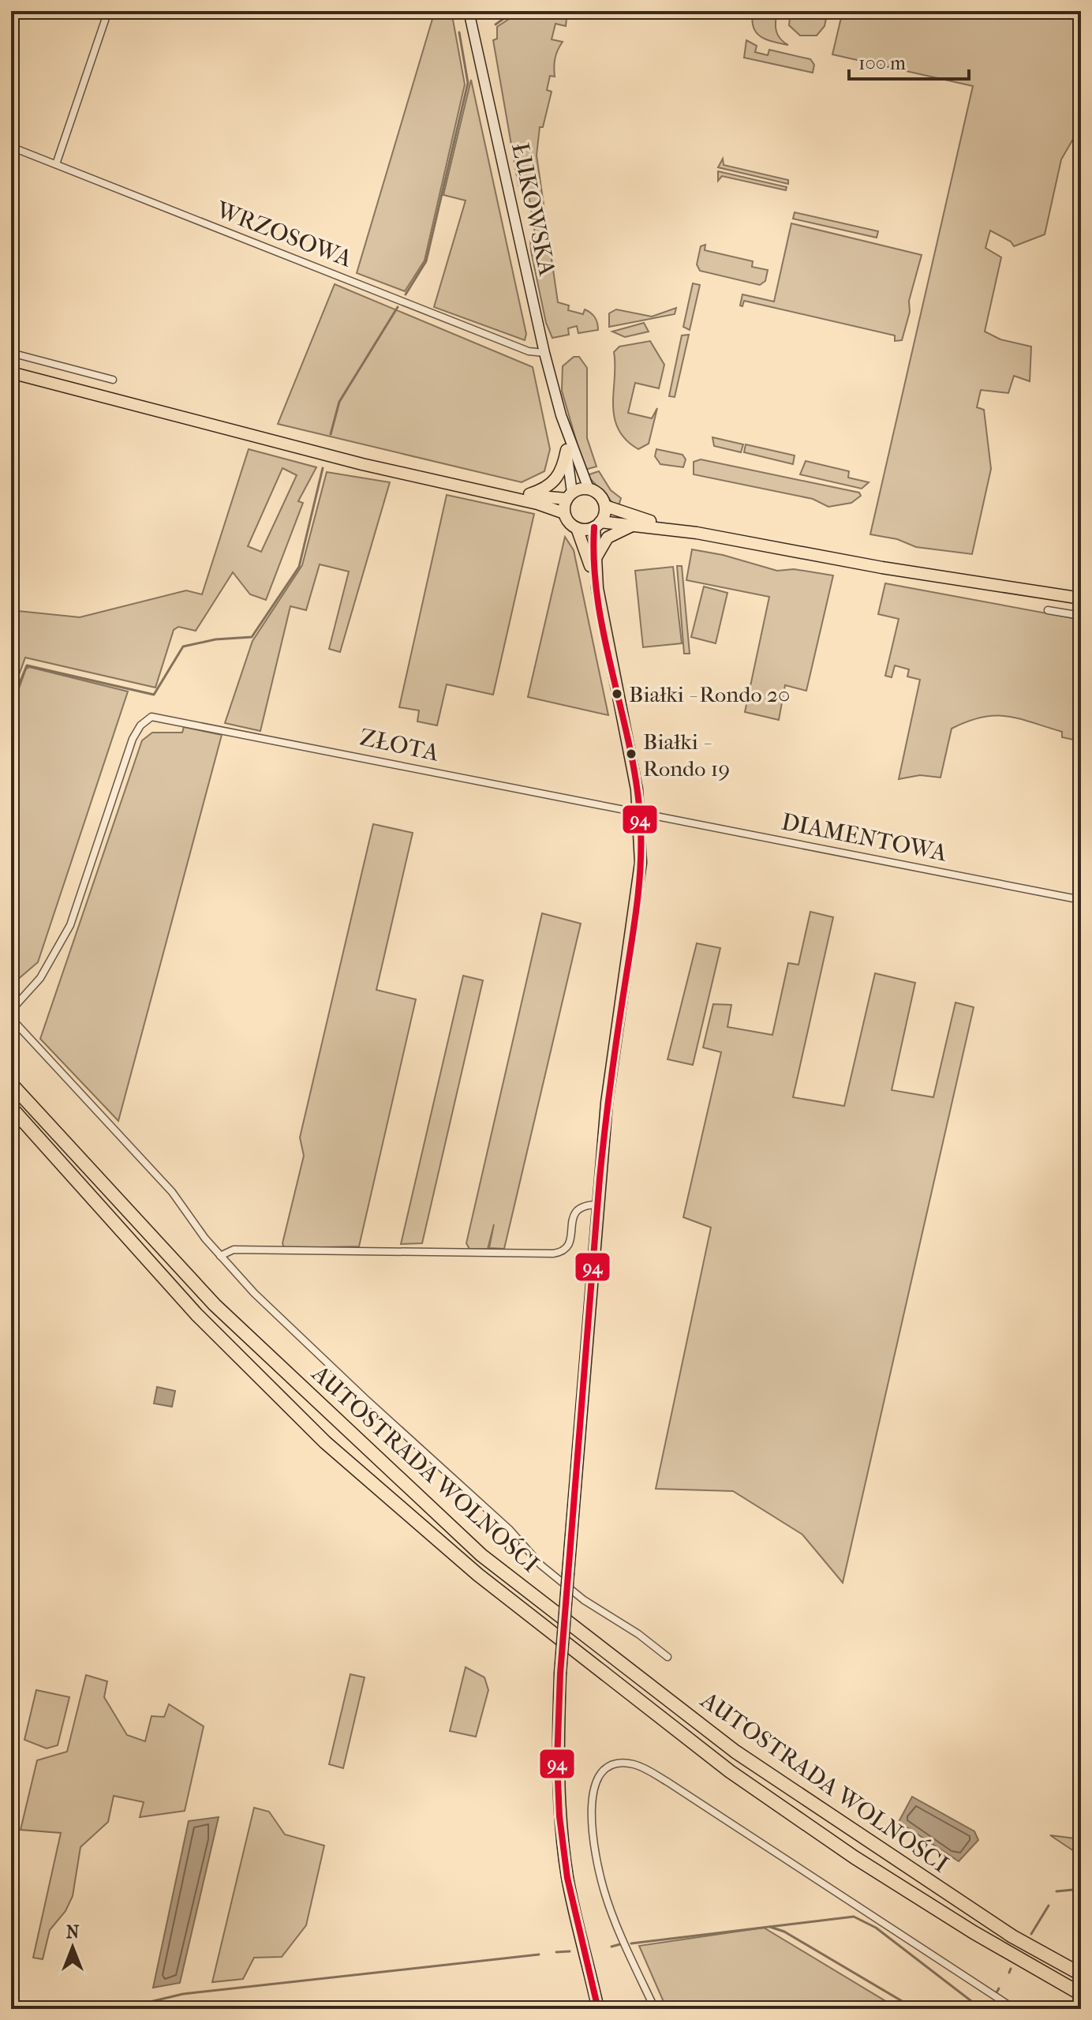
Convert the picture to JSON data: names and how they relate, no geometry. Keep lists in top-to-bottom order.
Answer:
{
  "streets": {
    "highway": ["AUTOSTRADA WOLNOŚCI"],
    "main road": ["ŁUKOWSKA"],
    "street": ["WRZOSOWA", "ZŁOTA", "DIAMENTOWA"]
  },
  "crossings": [
    ["ŁUKOWSKA", "WRZOSOWA"],
    ["ZŁOTA", "DIAMENTOWA"]
  ],
  "places": ["Białki - Rondo 20", "Białki - Rondo 19"],
  "lines": ["transit line 94"],
  "scale_bar": "100 m",
  "north": "top"
}
